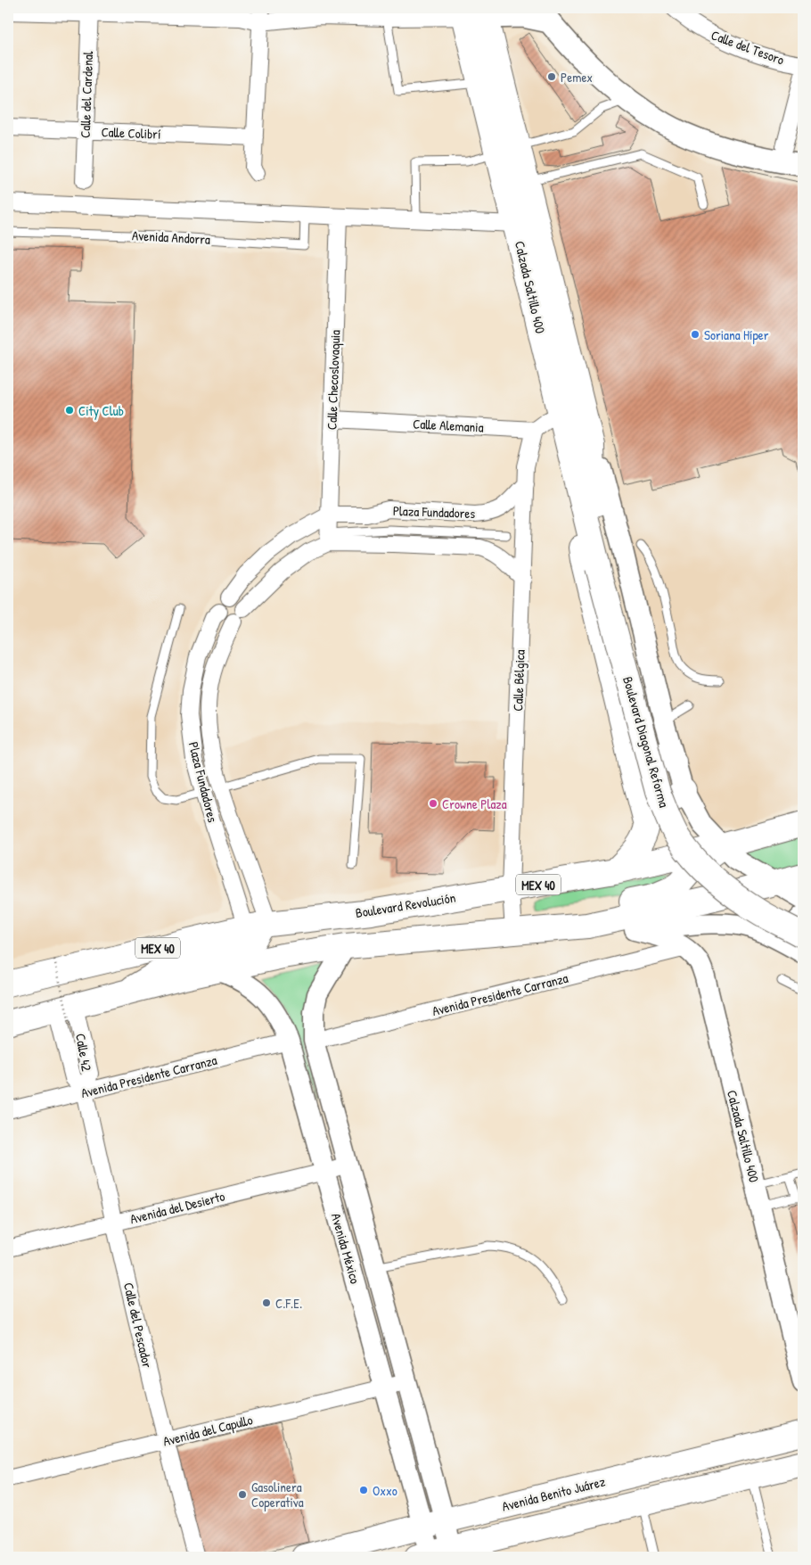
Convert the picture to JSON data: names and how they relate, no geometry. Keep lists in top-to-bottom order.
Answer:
{
  "streets": {
    "main road": [
      "Calzada Saltillo 400",
      "Boulevard Diagonal Reforma",
      "MEX 40",
      "Boulevard Revolución",
      "Avenida Benito Juárez"
    ],
    "street": [
      "Calle del Tesoro",
      "Calle del Cardenal",
      "Calle Colibrí",
      "Avenida Andorra",
      "Calle Checoslovaquia",
      "Calle Alemania",
      "Plaza Fundadores",
      "Calle Bélgica",
      "Avenida Presidente Carranza",
      "Calle 42",
      "Avenida del Desierto",
      "Avenida México",
      "Calle del Pescador",
      "Avenida del Capullo"
    ]
  },
  "crossings": [
    ["Calle del Cardenal", "Calle Colibrí"],
    ["Avenida Andorra", "Calzada Saltillo 400"],
    ["Avenida Andorra", "Calle Checoslovaquia"],
    ["Calzada Saltillo 400", "Boulevard Diagonal Reforma"],
    ["Calzada Saltillo 400", "Avenida Presidente Carranza"],
    ["Calle Checoslovaquia", "Calle Alemania"],
    ["Calle Checoslovaquia", "Plaza Fundadores"],
    ["Calle Alemania", "Calle Bélgica"],
    ["Plaza Fundadores", "Calle Bélgica"],
    ["Plaza Fundadores", "Boulevard Revolución"],
    ["Calle Bélgica", "MEX 40"],
    ["Calle Bélgica", "Boulevard Revolución"],
    ["MEX 40", "Calle 42"],
    ["MEX 40", "Avenida México"],
    ["Avenida Presidente Carranza", "Calle 42"],
    ["Avenida Presidente Carranza", "Avenida México"],
    ["Avenida Presidente Carranza", "Calle del Pescador"],
    ["Calle 42", "Calle del Pescador"],
    ["Avenida del Desierto", "Avenida México"],
    ["Avenida del Desierto", "Calle del Pescador"],
    ["Avenida México", "Avenida del Capullo"],
    ["Avenida México", "Avenida Benito Juárez"],
    ["Calle del Pescador", "Avenida del Capullo"]
  ],
  "places": [
    "Pemex",
    "Soriana Híper",
    "City Club",
    "Crowne Plaza",
    "C.F.E.",
    "Oxxo",
    "Gasolinera Coperativa"
  ]
}
